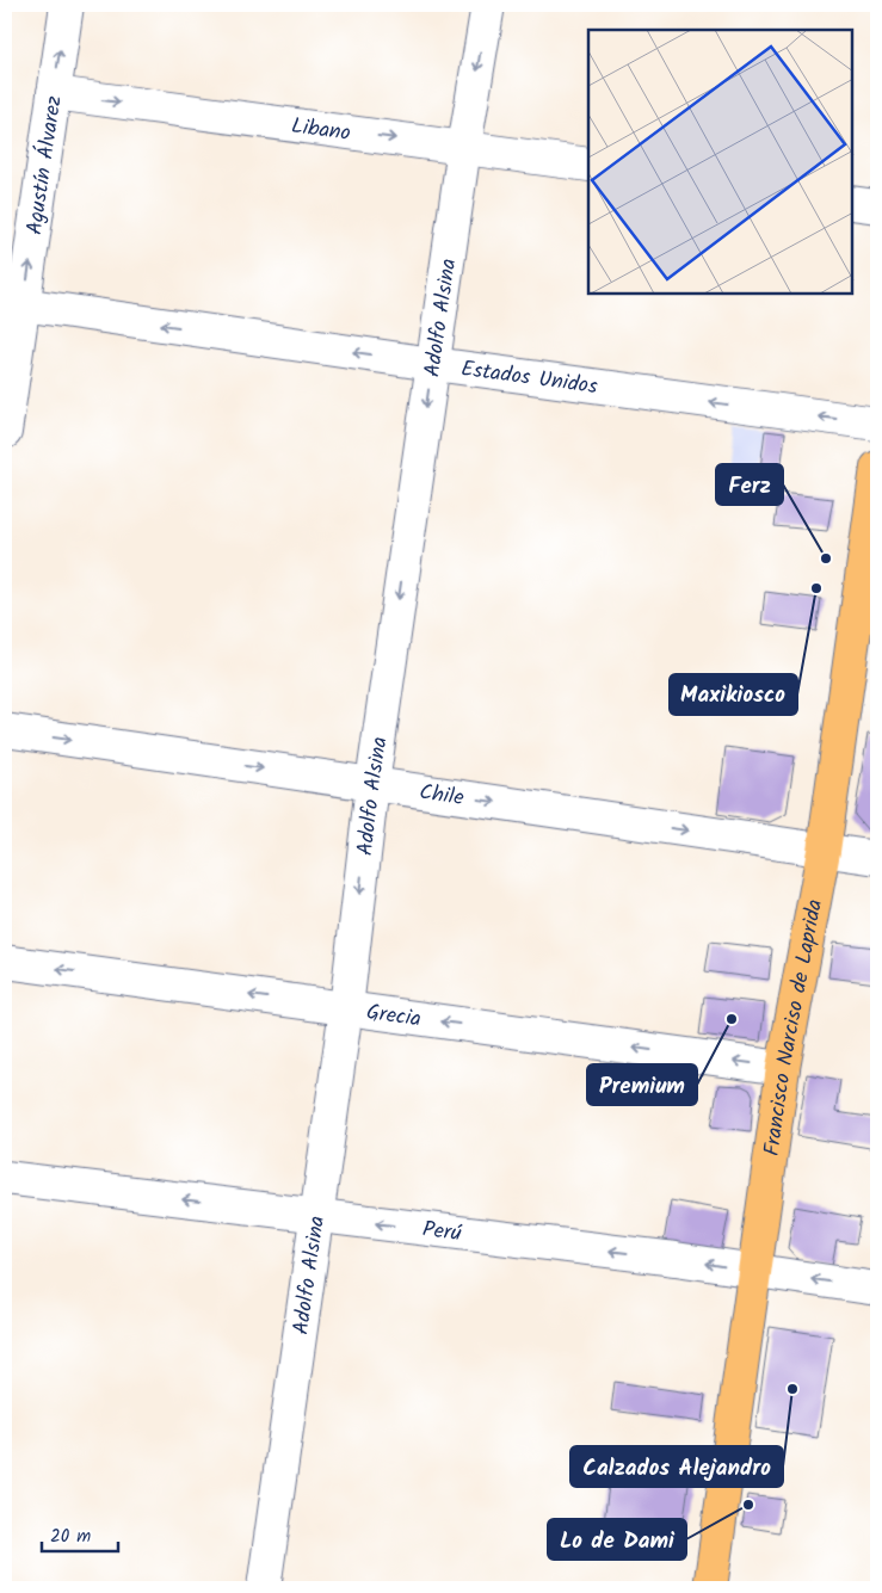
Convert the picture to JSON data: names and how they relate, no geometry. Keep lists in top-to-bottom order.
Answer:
{
  "streets": {
    "main road": ["Francisco Narciso de Laprida"],
    "street": [
      "Libano",
      "Agustín Álvarez",
      "Adolfo Alsina",
      "Estados Unidos",
      "Chile",
      "Grecia",
      "Perú"
    ]
  },
  "crossings": [
    ["Libano", "Agustín Álvarez"],
    ["Libano", "Adolfo Alsina"],
    ["Agustín Álvarez", "Estados Unidos"],
    ["Adolfo Alsina", "Estados Unidos"],
    ["Adolfo Alsina", "Chile"],
    ["Adolfo Alsina", "Grecia"],
    ["Adolfo Alsina", "Perú"],
    ["Chile", "Francisco Narciso de Laprida"],
    ["Grecia", "Francisco Narciso de Laprida"],
    ["Francisco Narciso de Laprida", "Perú"]
  ],
  "one_way": [
    "Libano",
    "Agustín Álvarez",
    "Adolfo Alsina",
    "Estados Unidos",
    "Chile",
    "Grecia",
    "Perú"
  ],
  "places": [
    "Ferz",
    "Maxikiosco",
    "Premium",
    "Calzados Alejandro",
    "Lo de Dami"
  ],
  "scale_bar": "20 m"
}
